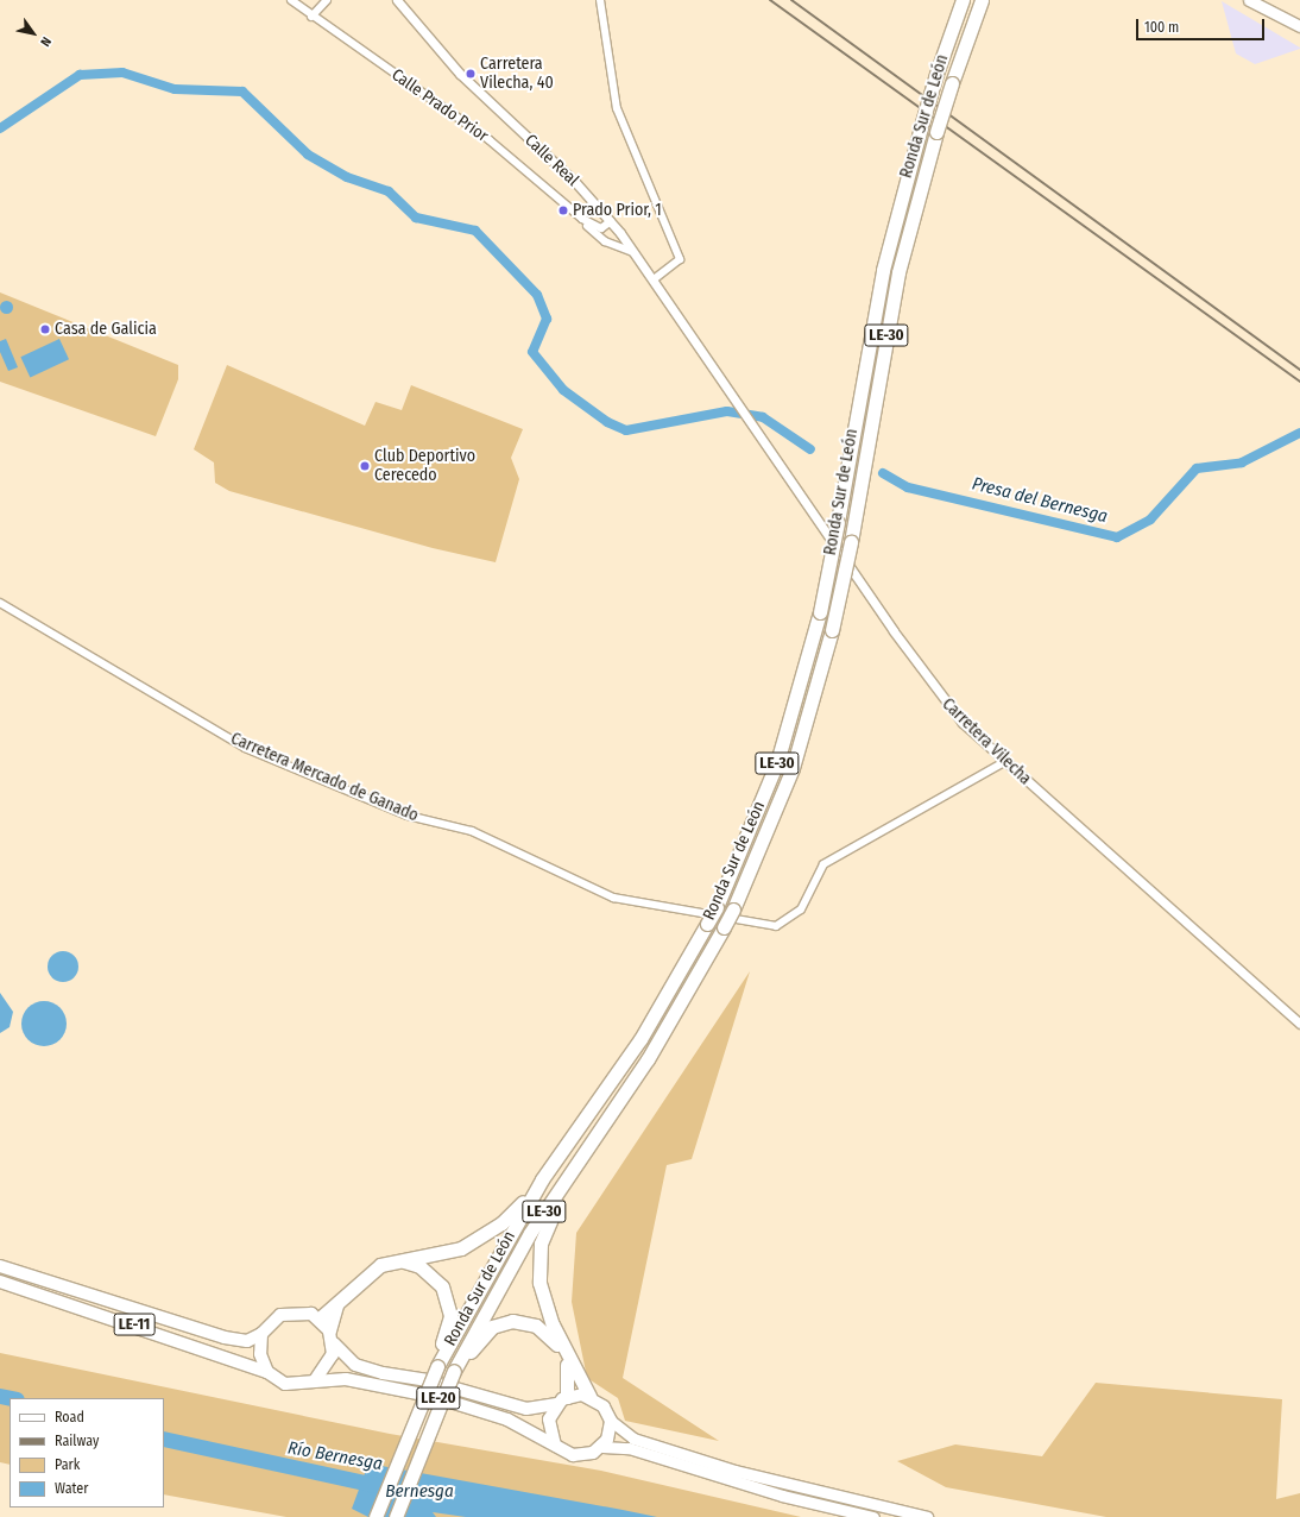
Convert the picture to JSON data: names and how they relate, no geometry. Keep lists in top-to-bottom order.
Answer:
{
  "streets": {
    "highway": [
      "Ronda Sur de León",
      "LE-30",
      "LE-11",
      "LE-20"
    ],
    "street": [
      "Calle Prado Prior",
      "Calle Real",
      "Carretera Vilecha",
      "Carretera Mercado de Ganado"
    ]
  },
  "crossings": [
    ["Calle Prado Prior", "Calle Real"],
    ["Calle Real", "Carretera Vilecha"],
    ["Carretera Vilecha", "Carretera Mercado de Ganado"],
    ["LE-11", "LE-20"]
  ],
  "water": ["Presa del Bernesga", "Río Bernesga", "Bernesga"],
  "places": [
    "Carretera Vilecha, 40",
    "Prado Prior, 1",
    "Casa de Galicia",
    "Club Deportivo Cerecedo"
  ],
  "legend": [
    "Road",
    "Railway",
    "Park",
    "Water"
  ],
  "scale_bar": "100 m",
  "north": "bottom right"
}
